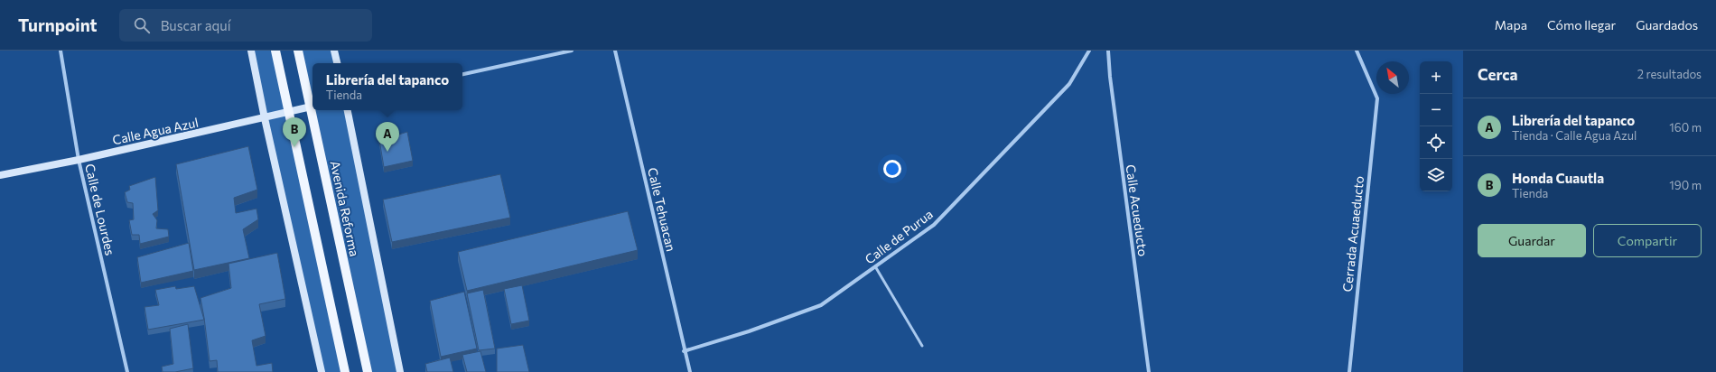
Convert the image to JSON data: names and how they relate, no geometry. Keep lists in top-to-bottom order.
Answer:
{
  "streets": {
    "main road": ["Avenida Reforma"],
    "street": [
      "Calle Agua Azul",
      "Calle de Lourdes",
      "Calle Tehuacan",
      "Calle Acueducto",
      "Cerrada Acuaeducto",
      "Calle de Purua"
    ]
  },
  "crossings": [
    ["Calle Agua Azul", "Avenida Reforma"],
    ["Calle Agua Azul", "Calle de Lourdes"],
    ["Calle Tehuacan", "Calle de Purua"]
  ],
  "north": "top left",
  "page": {
    "header": "Turnpoint",
    "search": "Buscar aquí",
    "nav": ["Mapa", "Cómo llegar", "Guardados"],
    "heading": ["Cerca", "2 resultados"],
    "map_buttons": ["+", "−"],
    "popup": ["Librería del tapanco", "Tienda"],
    "list": [
      {
        "mark": "A",
        "name": "Librería del tapanco",
        "note": "Tienda · Calle Agua Azul",
        "value": "160 m"
      },
      {
        "mark": "B",
        "name": "Honda Cuautla",
        "note": "Tienda",
        "value": "190 m"
      }
    ],
    "pins": ["B", "A"],
    "buttons": ["Guardar", "Compartir"]
  }
}
